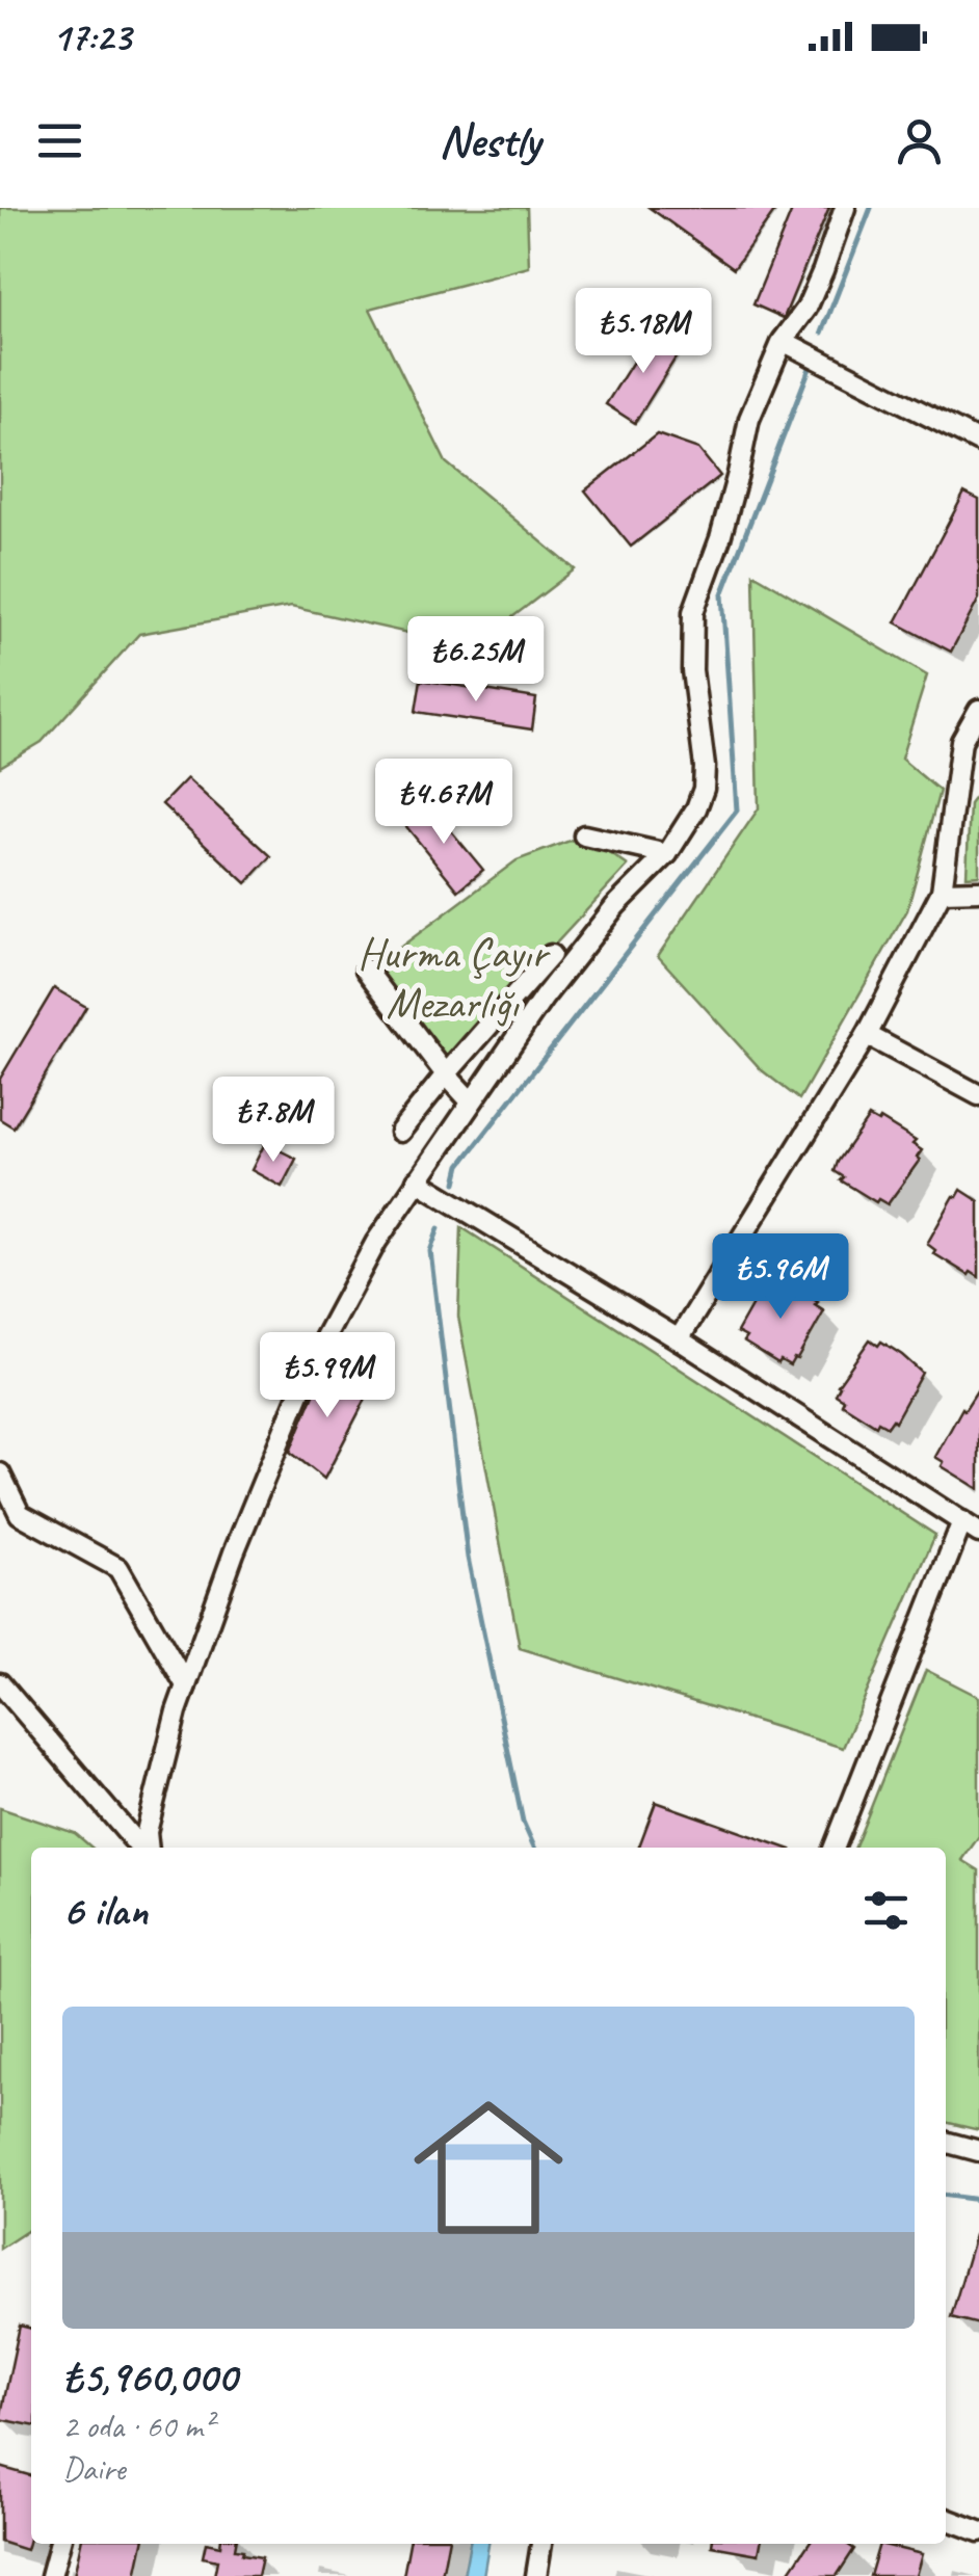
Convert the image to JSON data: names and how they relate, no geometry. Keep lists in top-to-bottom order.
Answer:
{
  "parks": ["Hurma Çayır Mezarlığı"],
  "page": {
    "status": "17:23",
    "header": "Nestly",
    "price": [
      "₺5.18M",
      "₺6.25M",
      "₺4.67M",
      "₺7.8M",
      "₺5.96M",
      "₺5.99M"
    ],
    "heading": "6 ilan",
    "list": [
      {
        "name": "₺5,960,000",
        "note": "2 oda · 60 m² · Daire"
      }
    ]
  }
}
